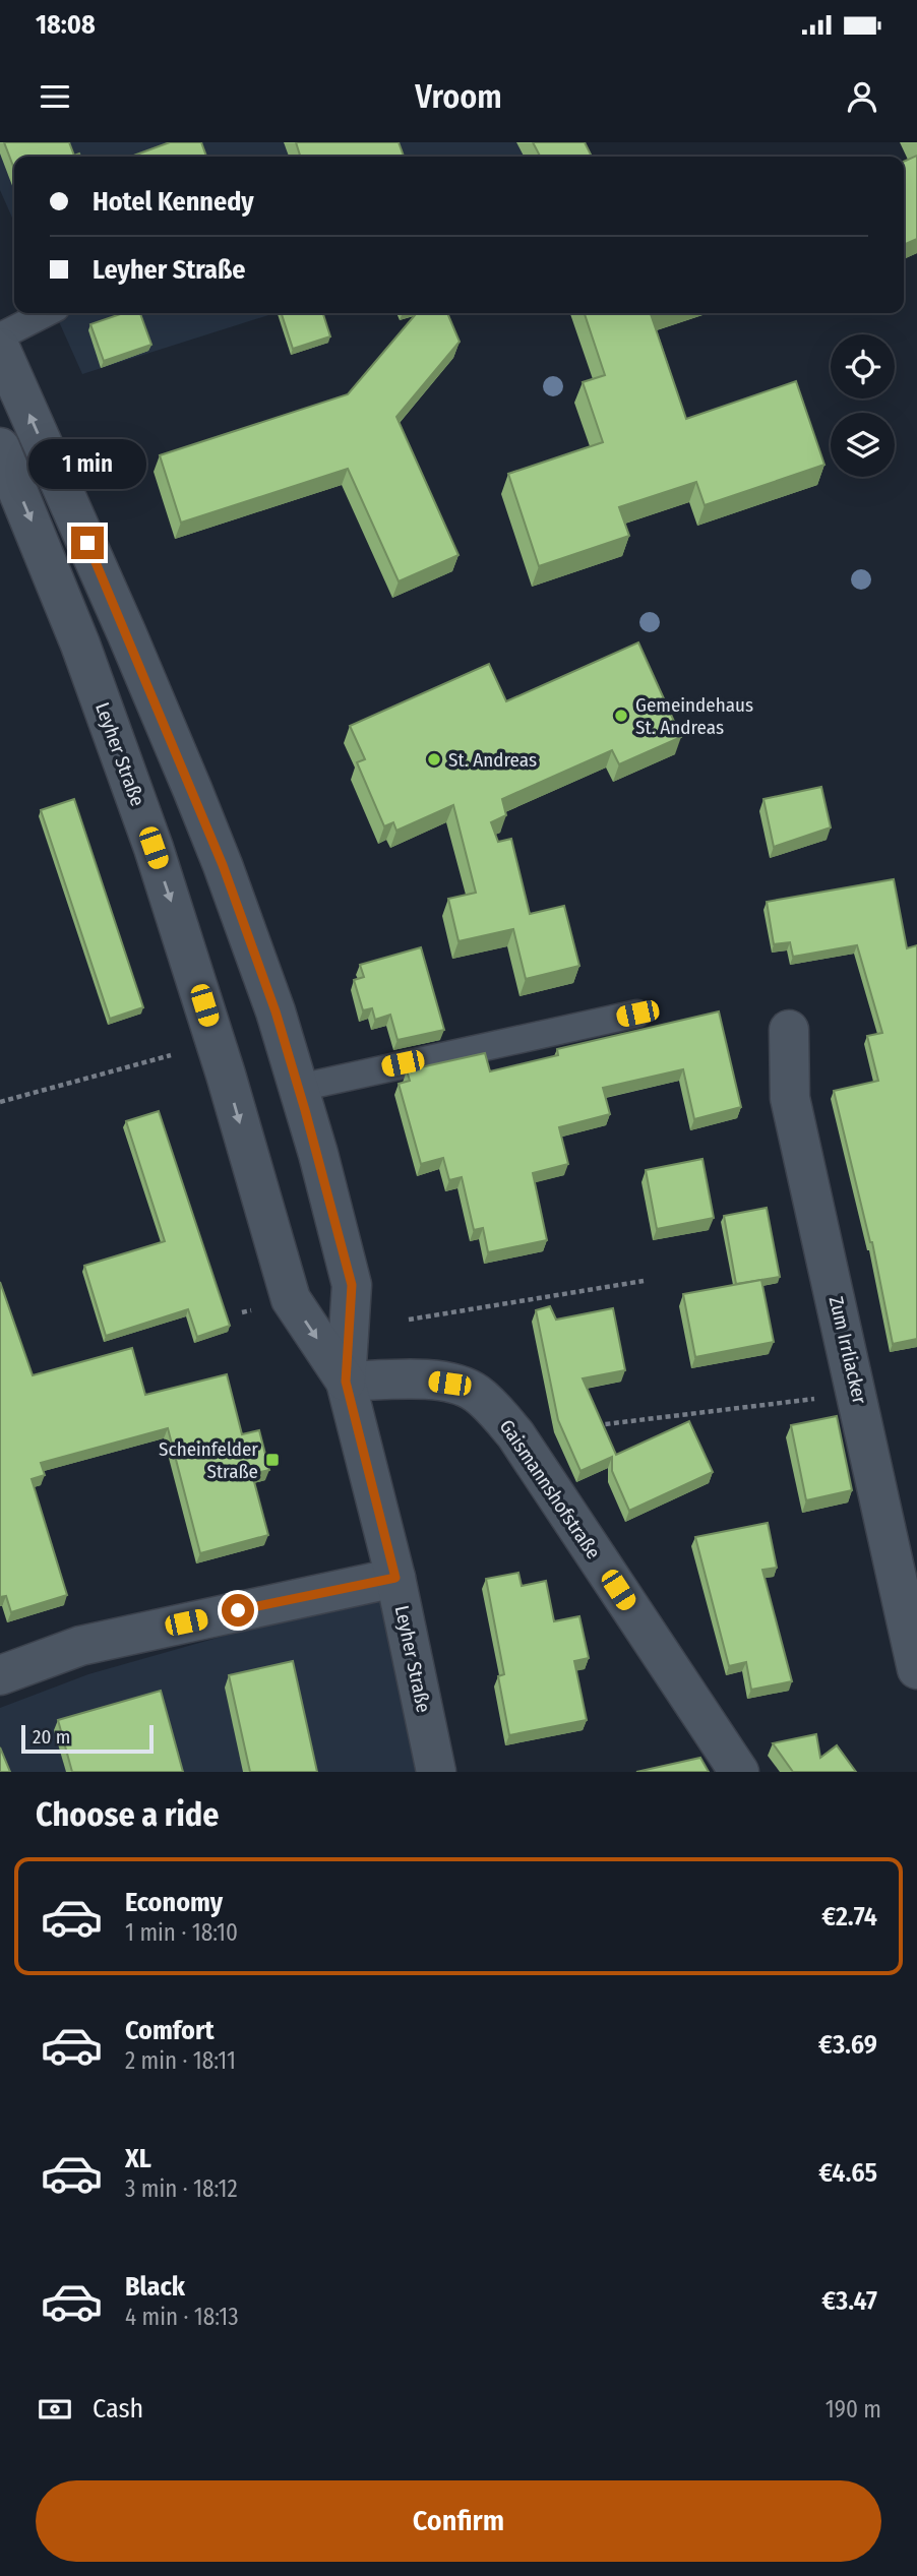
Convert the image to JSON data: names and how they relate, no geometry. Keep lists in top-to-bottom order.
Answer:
{
  "streets": {
    "main road": ["Leyher Straße", "Zum Irrliacker", "Gaismannshofstraße"]
  },
  "crossings": [
    ["Leyher Straße", "Gaismannshofstraße"]
  ],
  "places": {
    "other": ["Gemeindehaus St. Andreas", "St. Andreas"],
    "transit": ["Scheinfelder Straße"]
  },
  "scale_bar": "20 m",
  "page": {
    "status": "18:08",
    "header": "Vroom",
    "banner": ["Hotel Kennedy", "Leyher Straße"],
    "bubble": "1 min",
    "scale": "20 m",
    "heading": "Choose a ride",
    "list": [
      {
        "name": "Economy",
        "note": "1 min · 18:10",
        "value": "€2.74"
      },
      {
        "name": "Comfort",
        "note": "2 min · 18:11",
        "value": "€3.69"
      },
      {
        "name": "XL",
        "note": "3 min · 18:12",
        "value": "€4.65"
      },
      {
        "name": "Black",
        "note": "4 min · 18:13",
        "value": "€3.47"
      }
    ],
    "pay": ["Cash", "190 m"],
    "buttons": "Confirm"
  }
}
